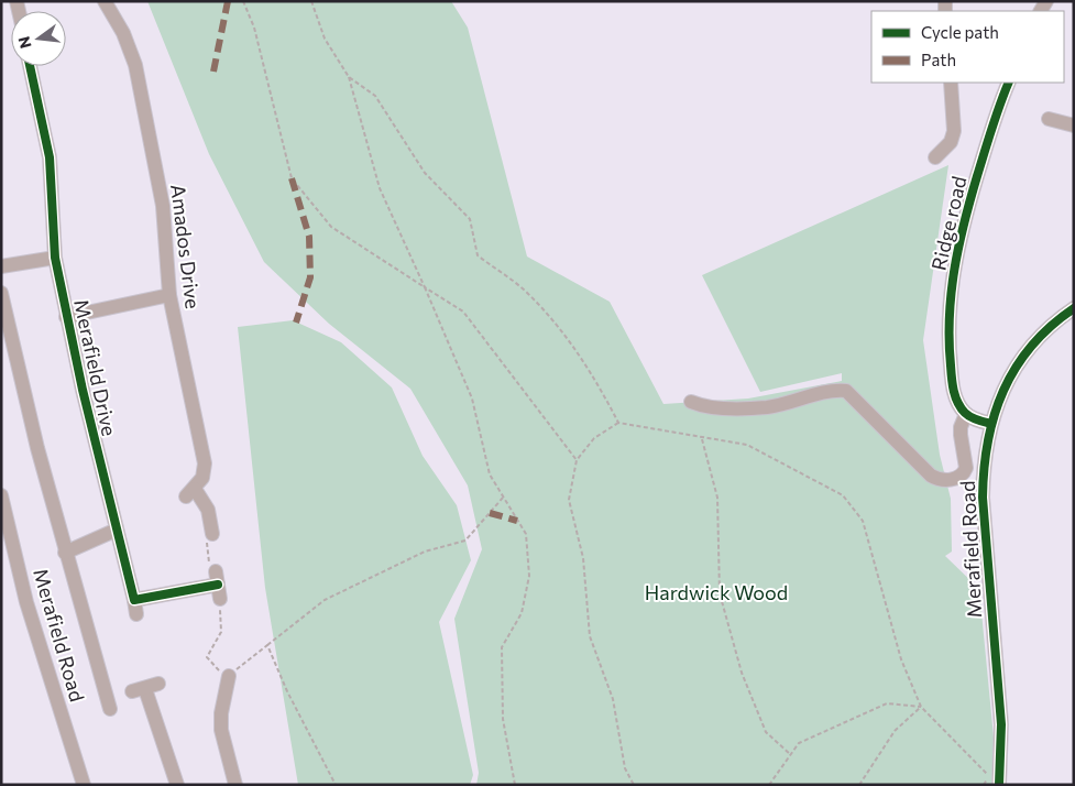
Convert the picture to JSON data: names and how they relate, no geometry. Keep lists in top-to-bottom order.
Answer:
{
  "streets": {
    "street": [
      "Ridge road",
      "Amados Drive",
      "Merafield Drive",
      "Merafield Road"
    ]
  },
  "parks": ["Hardwick Wood"],
  "legend": ["Cycle path", "Path"],
  "north": "left"
}
